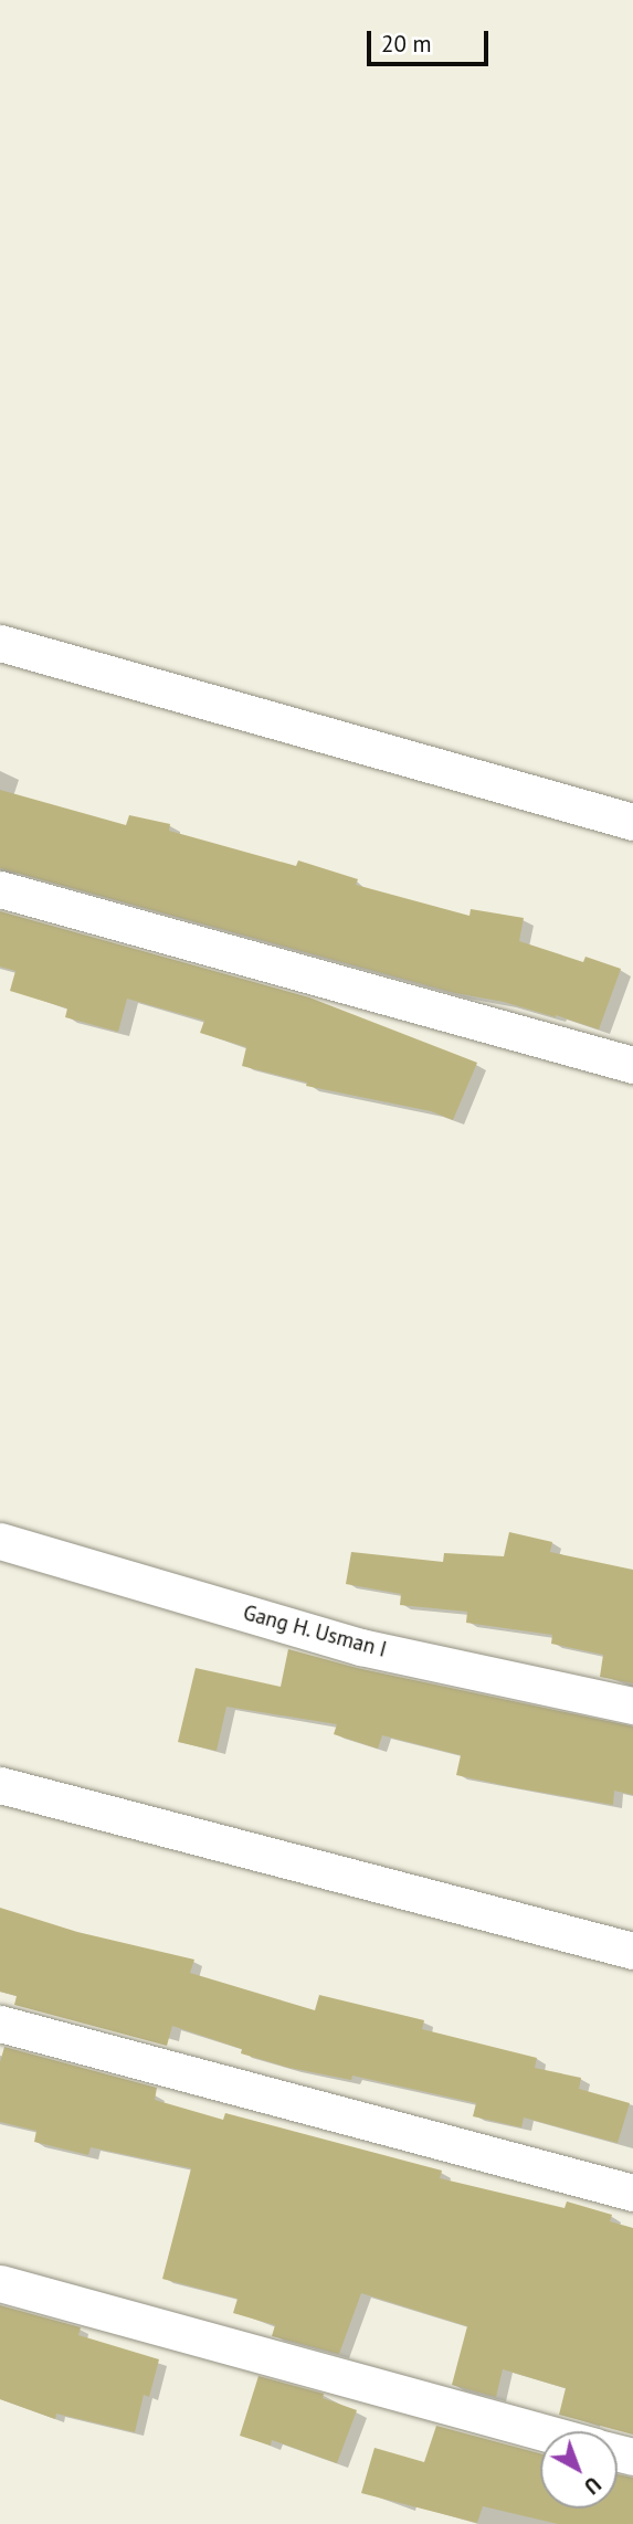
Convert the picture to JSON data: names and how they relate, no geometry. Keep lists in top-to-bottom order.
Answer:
{
  "streets": {
    "street": ["Gang H. Usman I"]
  },
  "scale_bar": "20 m",
  "north": "bottom right"
}
